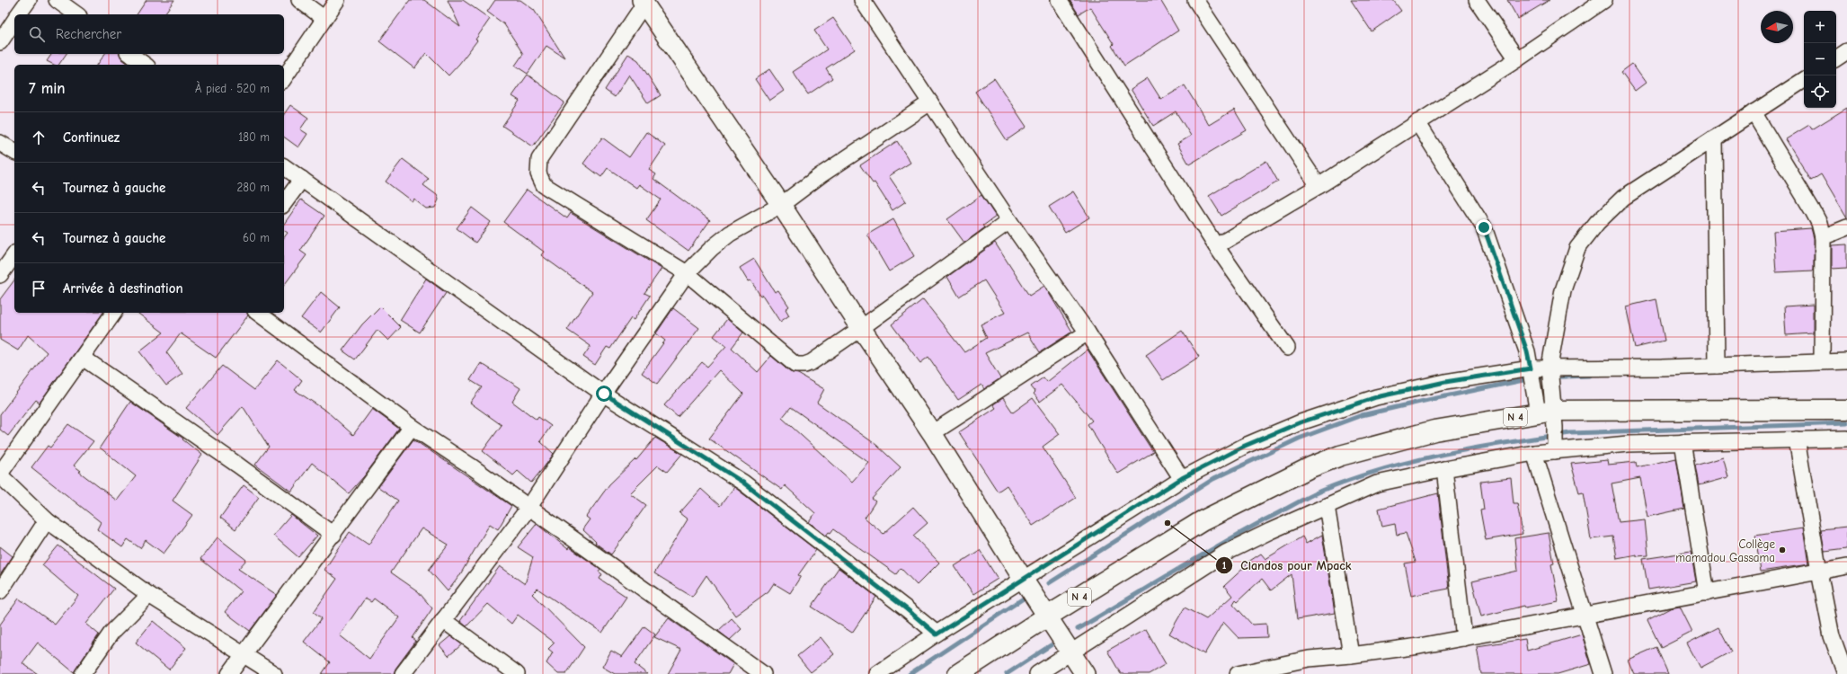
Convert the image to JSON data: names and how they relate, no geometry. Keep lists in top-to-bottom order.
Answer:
{
  "streets": {
    "highway": ["N 4"]
  },
  "places": ["Clandos pour Mpack", "Collège mamadou Gassama"],
  "north": "left",
  "page": {
    "map_buttons": ["+", "−"],
    "search": "Rechercher",
    "heading": ["7 min", "À pied · 520 m"],
    "list": [
      ["Continuez", "180 m"],
      ["Tournez à gauche", "280 m"],
      ["Tournez à gauche", "60 m"],
      "Arrivée à destination"
    ]
  }
}
